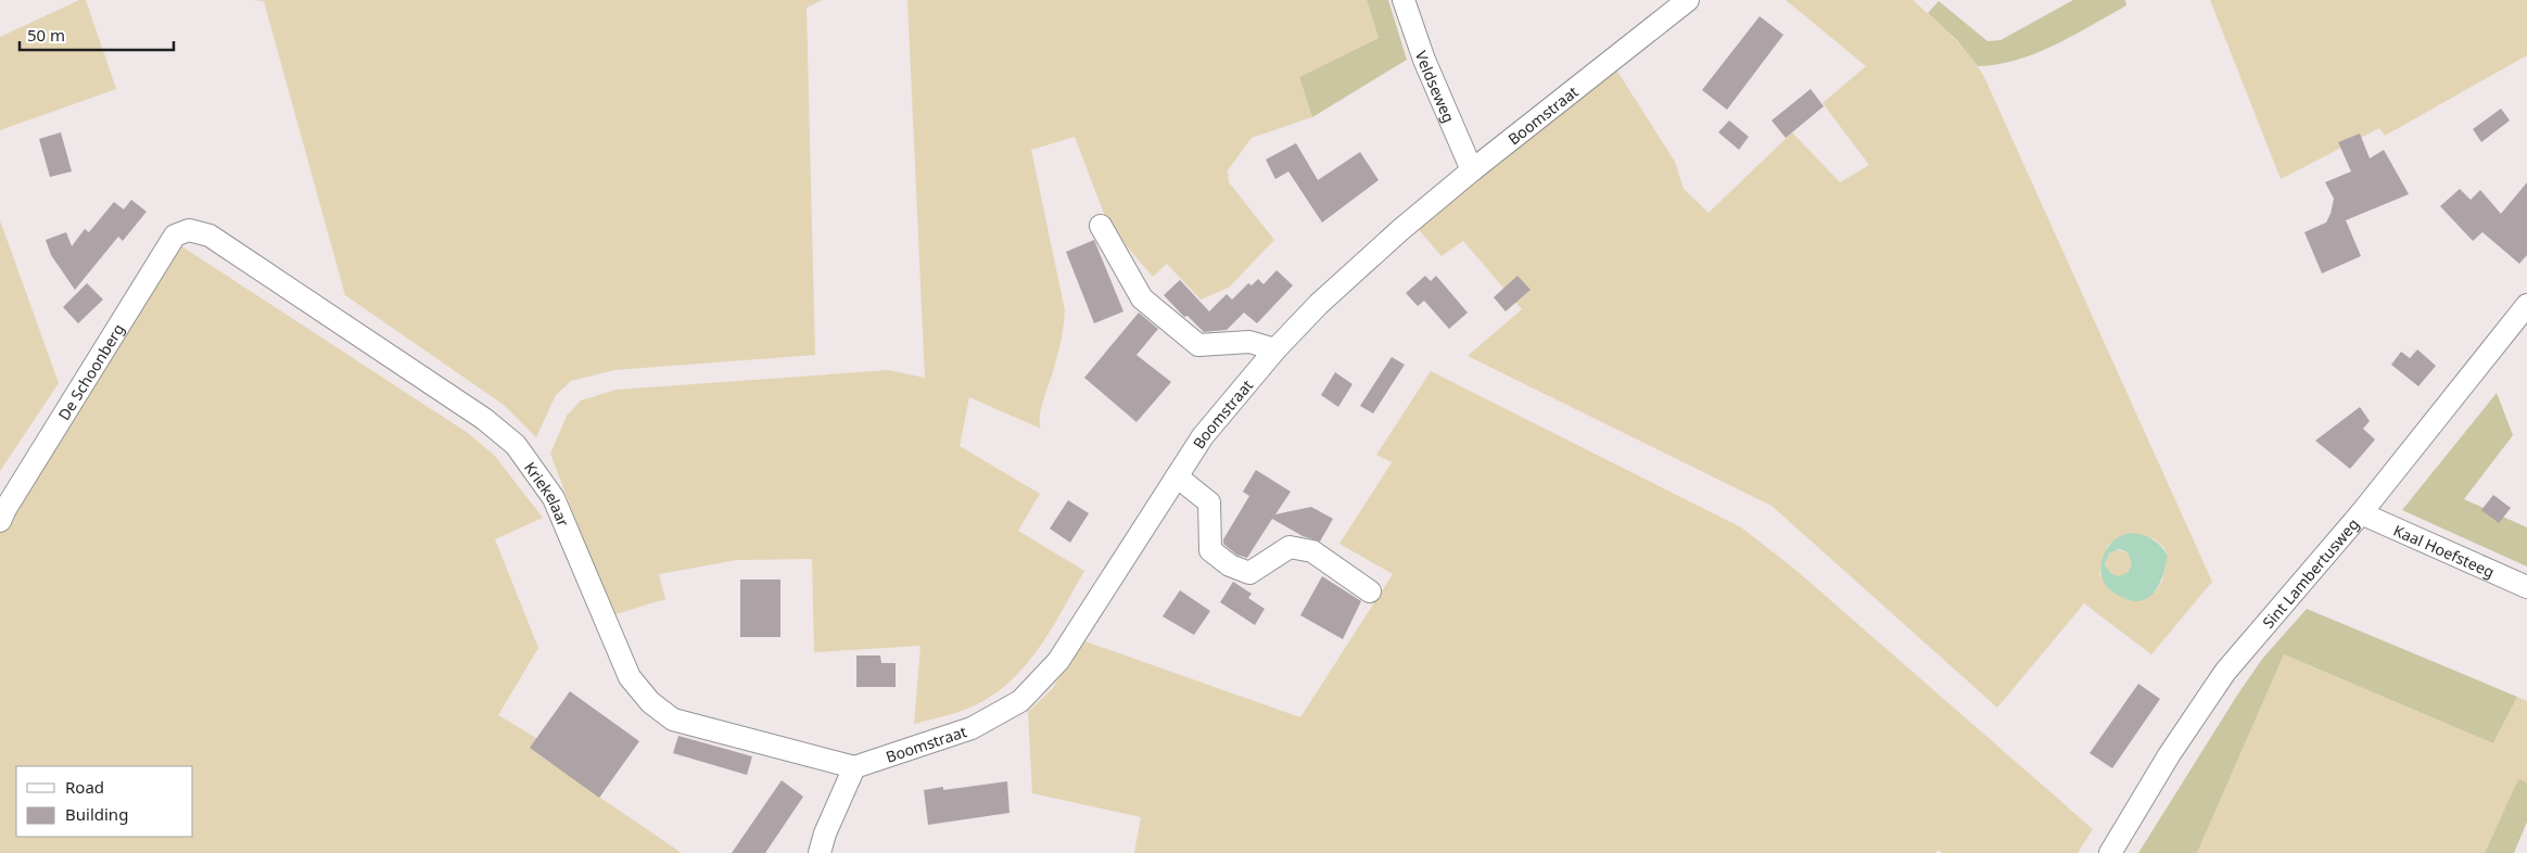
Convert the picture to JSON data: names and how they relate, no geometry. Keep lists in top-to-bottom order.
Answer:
{
  "streets": {
    "street": [
      "Veldseweg",
      "Boomstraat",
      "De Schoonberg",
      "Kriekelaar",
      "Kaal Hoefsteeg",
      "Sint Lambertusweg"
    ]
  },
  "crossings": [
    ["Veldseweg", "Boomstraat"],
    ["Boomstraat", "Kriekelaar"],
    ["De Schoonberg", "Kriekelaar"],
    ["Kaal Hoefsteeg", "Sint Lambertusweg"]
  ],
  "legend": ["Road", "Building"],
  "scale_bar": "50 m"
}
